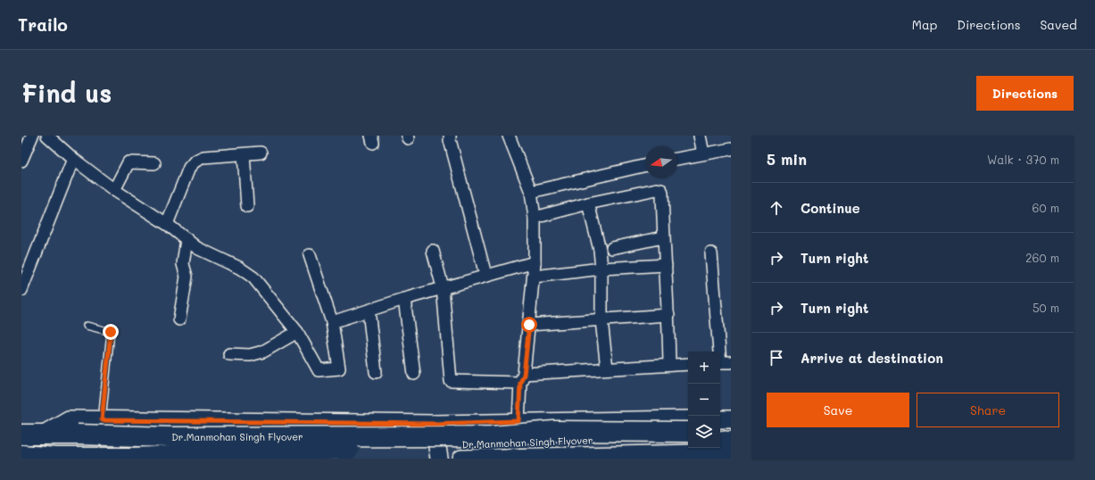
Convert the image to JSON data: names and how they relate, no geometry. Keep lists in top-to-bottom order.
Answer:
{
  "streets": {
    "highway": ["Dr.Manmohan Singh Flyover"]
  },
  "north": "left",
  "page": {
    "header": "Trailo",
    "nav": ["Map", "Directions", "Saved"],
    "buttons": [
      "Directions",
      ["Save", "Share"]
    ],
    "title": "Find us",
    "heading": ["5 min", "Walk · 370 m"],
    "list": [
      ["Continue", "60 m"],
      ["Turn right", "260 m"],
      ["Turn right", "50 m"],
      "Arrive at destination"
    ],
    "map_buttons": ["+", "−"]
  }
}
